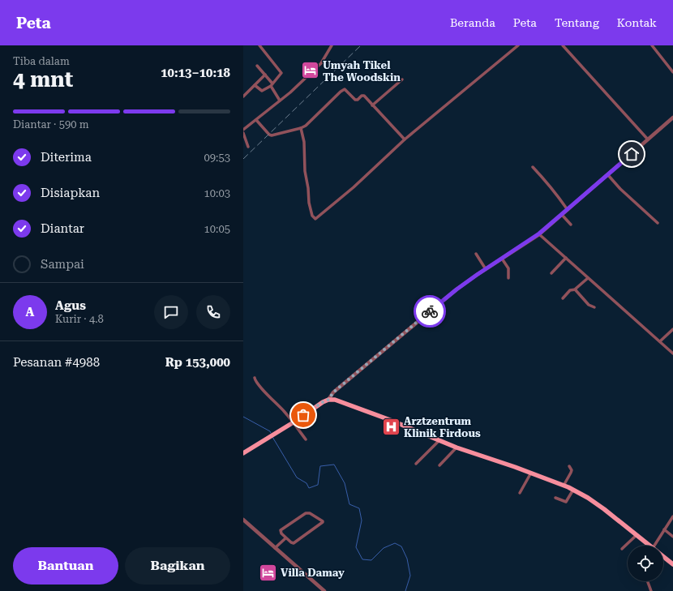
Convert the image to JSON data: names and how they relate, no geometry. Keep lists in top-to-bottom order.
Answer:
{
  "places": {
    "hotel": ["Umyah Tikel The Woodskin", "Villa Damay"],
    "hospital": ["Arztzentrum Klinik Firdous"]
  },
  "page": {
    "header": "Peta",
    "nav": [
      "Beranda",
      "Peta",
      "Tentang",
      "Kontak"
    ],
    "heading": ["4 mnt", "Tiba dalam", "10:13–10:18"],
    "panel": [
      "Agus",
      "Kurir · 4.8",
      "Pesanan #4988",
      "Rp 153,000"
    ],
    "bar": "Diantar · 590 m",
    "list": [
      ["Diterima", "09:53"],
      ["Disiapkan", "10:03"],
      ["Diantar", "10:05"],
      "Sampai"
    ],
    "round": "A",
    "buttons": ["Bantuan", "Bagikan"]
  }
}
